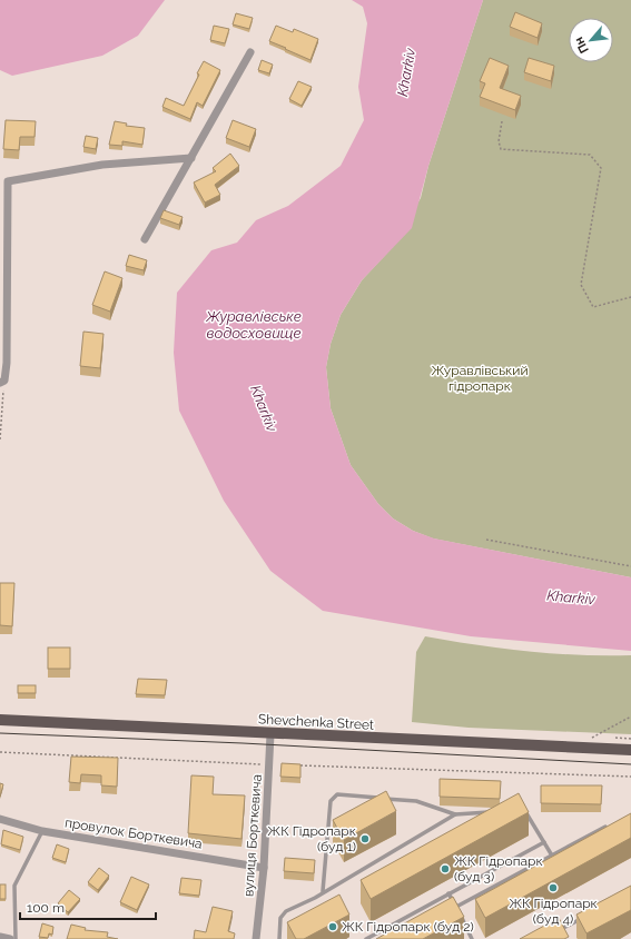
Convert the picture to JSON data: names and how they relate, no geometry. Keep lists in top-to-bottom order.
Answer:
{
  "streets": {
    "main road": ["Shevchenka Street"],
    "street": ["провулок Борткевича", "вулиця Борткевича"]
  },
  "crossings": [
    ["Shevchenka Street", "вулиця Борткевича"],
    ["провулок Борткевича", "вулиця Борткевича"]
  ],
  "water": ["Kharkiv", "Журавлівське водосховище"],
  "parks": ["Журавлівський гідропарк"],
  "places": [
    "ЖК Гідропарк (буд 1)",
    "ЖК Гідропарк (буд 3)",
    "ЖК Гідропарк (буд 4)",
    "ЖК Гідропарк (буд 2)"
  ],
  "scale_bar": "100 m",
  "north": "bottom left"
}
